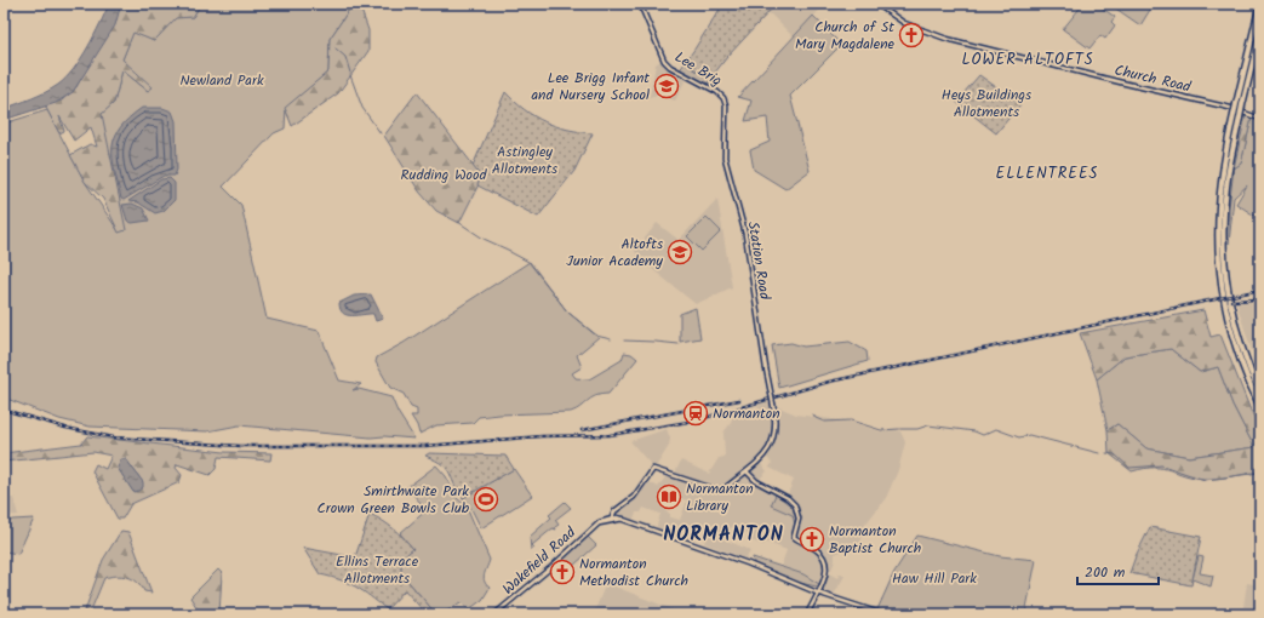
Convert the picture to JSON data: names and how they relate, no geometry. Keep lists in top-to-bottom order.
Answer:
{
  "streets": {
    "street": [
      "Lee Brig",
      "Church Road",
      "Station Road",
      "Wakefield Road"
    ]
  },
  "crossings": [
    ["Lee Brig", "Station Road"]
  ],
  "districts": ["LOWER ALTOFTS", "ELLENTREES", "NORMANTON"],
  "parks": [
    "Newland Park",
    "Heys Buildings Allotments",
    "Astingley Allotments",
    "Rudding Wood",
    "Ellins Terrace Allotments",
    "Haw Hill Park"
  ],
  "places": {
    "church": ["Church of St Mary Magdalene", "Normanton Baptist Church", "Normanton Methodist Church"],
    "school or university": ["Lee Brigg Infant and Nursery School", "Altofts Junior Academy"],
    "station": ["Normanton"],
    "library": ["Normanton Library"],
    "sports": ["Smirthwaite Park Crown Green Bowls Club"]
  },
  "scale_bar": "200 m"
}
